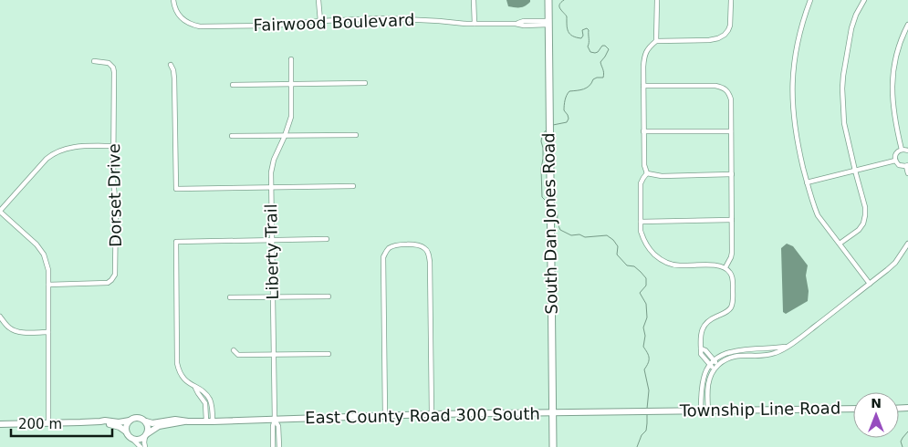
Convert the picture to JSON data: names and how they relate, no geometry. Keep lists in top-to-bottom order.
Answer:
{
  "streets": {
    "main road": ["South Dan Jones Road"],
    "street": [
      "Fairwood Boulevard",
      "Dorset Drive",
      "Liberty Trail",
      "Township Line Road",
      "East County Road 300 South"
    ]
  },
  "crossings": [
    ["Fairwood Boulevard", "South Dan Jones Road"],
    ["South Dan Jones Road", "East County Road 300 South"],
    ["Liberty Trail", "East County Road 300 South"],
    ["Township Line Road", "East County Road 300 South"]
  ],
  "scale_bar": "200 m",
  "north": "top"
}
